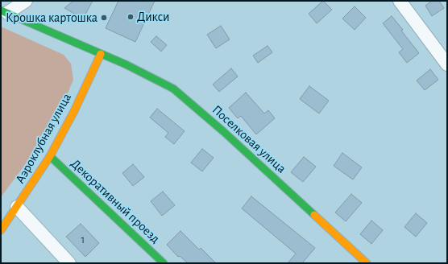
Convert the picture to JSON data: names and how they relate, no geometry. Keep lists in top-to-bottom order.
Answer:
{
  "streets": {
    "main road": ["Аэроклубная улица", "Поселковая улица", "Декоративный проезд"]
  },
  "crossings": [
    ["Аэроклубная улица", "Поселковая улица"],
    ["Аэроклубная улица", "Декоративный проезд"]
  ],
  "places": ["Дикси", "Крошка картошка"],
  "house_numbers": ["1"]
}
